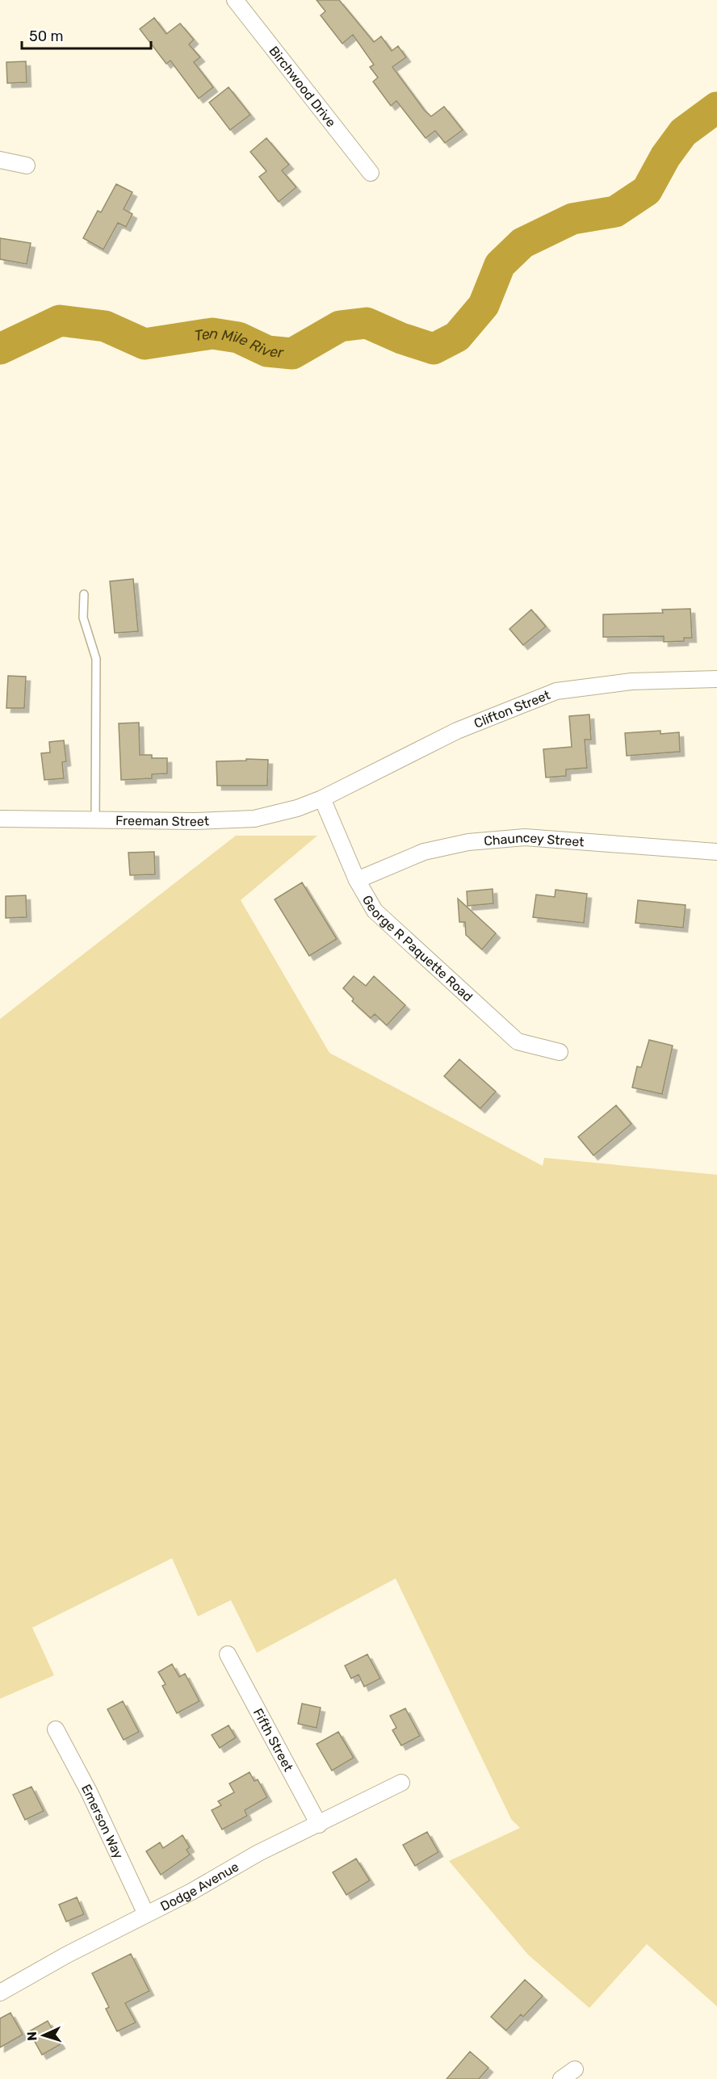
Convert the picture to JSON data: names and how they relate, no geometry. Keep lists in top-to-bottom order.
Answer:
{
  "streets": {
    "street": [
      "Birchwood Drive",
      "Clifton Street",
      "Freeman Street",
      "Chauncey Street",
      "George R Paquette Road",
      "Fifth Street",
      "Emerson Way",
      "Dodge Avenue"
    ]
  },
  "crossings": [
    ["Clifton Street", "Freeman Street"],
    ["Clifton Street", "George R Paquette Road"],
    ["Freeman Street", "George R Paquette Road"],
    ["Chauncey Street", "George R Paquette Road"],
    ["Fifth Street", "Dodge Avenue"],
    ["Emerson Way", "Dodge Avenue"]
  ],
  "water": ["Ten Mile River"],
  "scale_bar": "50 m",
  "north": "left"
}
